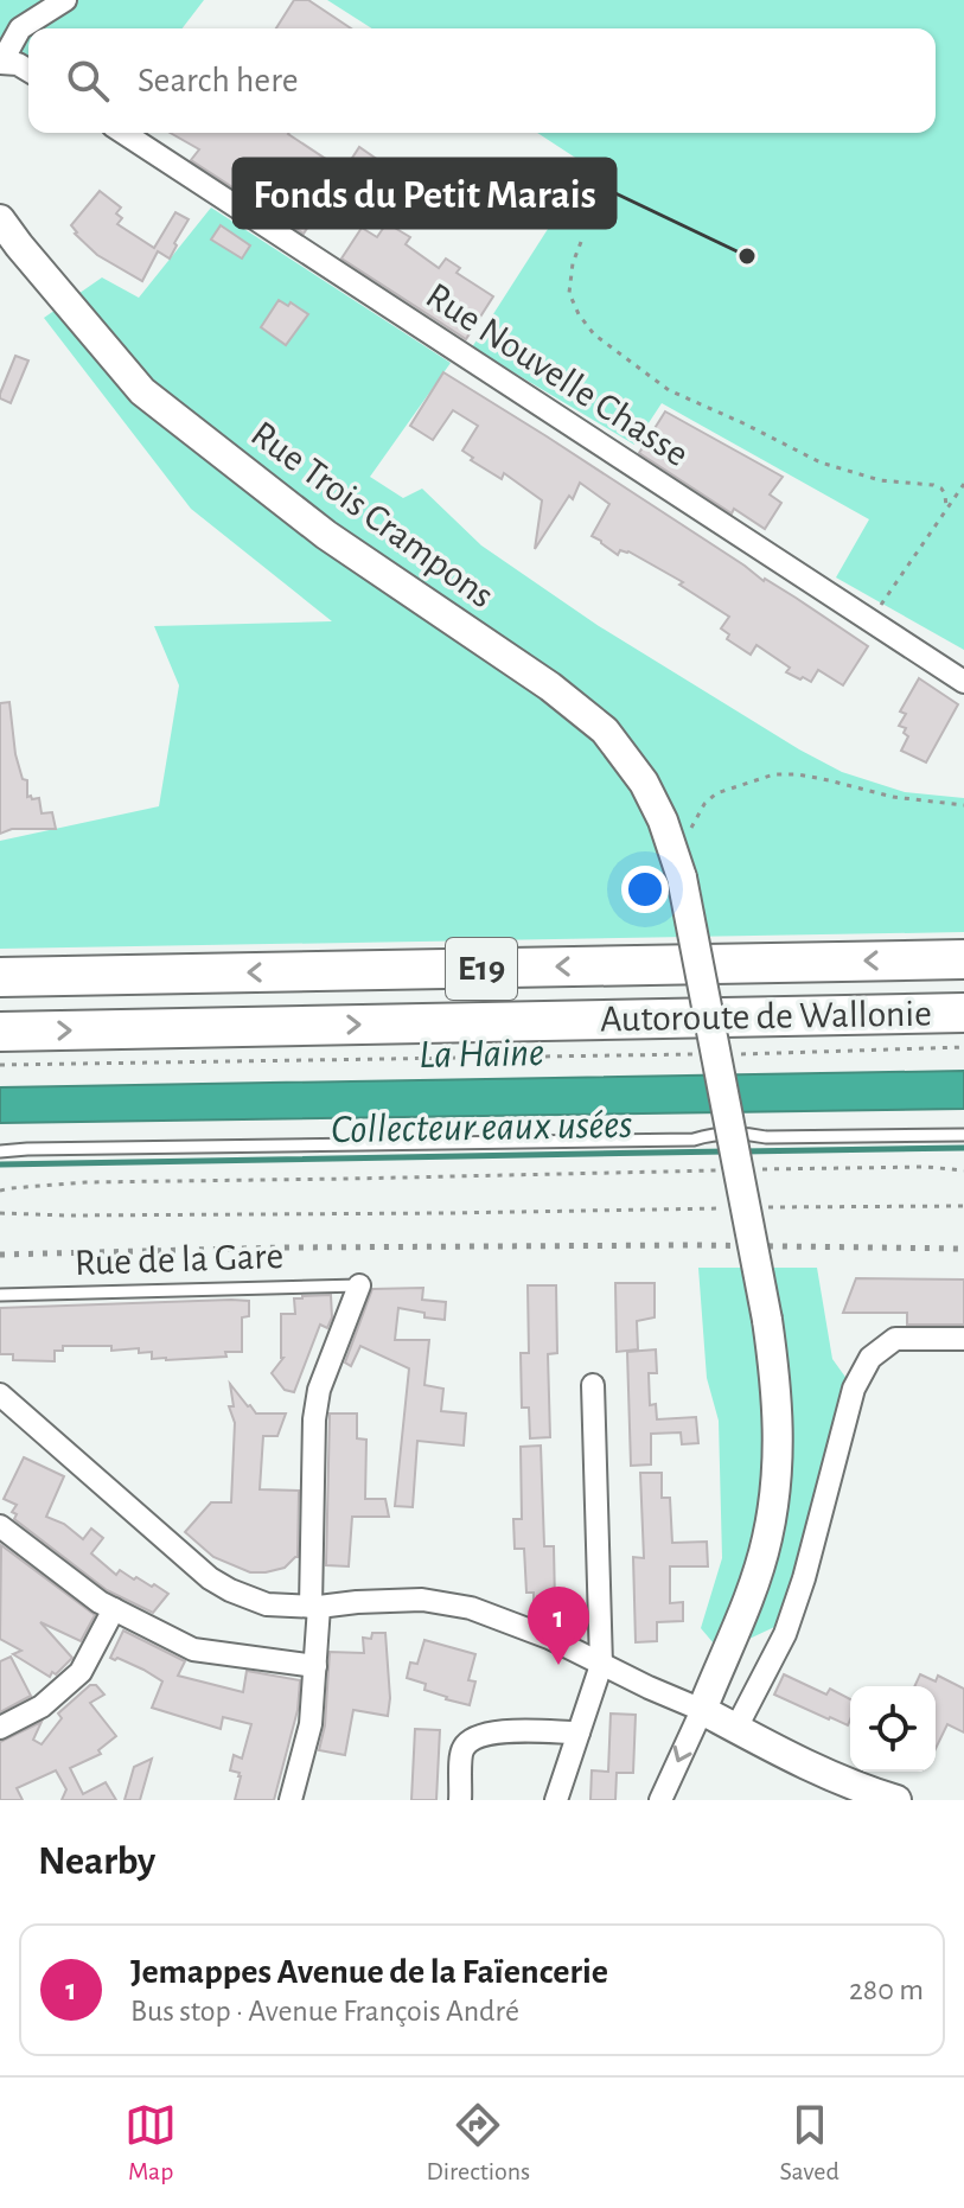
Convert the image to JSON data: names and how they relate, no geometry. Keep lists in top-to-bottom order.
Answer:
{
  "streets": {
    "highway": ["E19", "Autoroute de Wallonie"],
    "street": ["Rue Nouvelle Chasse", "Rue Trois Crampons"],
    "lane": ["Rue de la Gare"]
  },
  "water": ["La Haine", "Collecteur eaux usées"],
  "places": ["Fonds du Petit Marais"],
  "page": {
    "search": "Search here",
    "pins": "1",
    "heading": "Nearby",
    "list": [
      {
        "mark": "1",
        "name": "Jemappes Avenue de la Faïencerie",
        "note": "Bus stop · Avenue François André",
        "value": "280 m"
      }
    ],
    "nav": ["Map", "Directions", "Saved"]
  }
}
